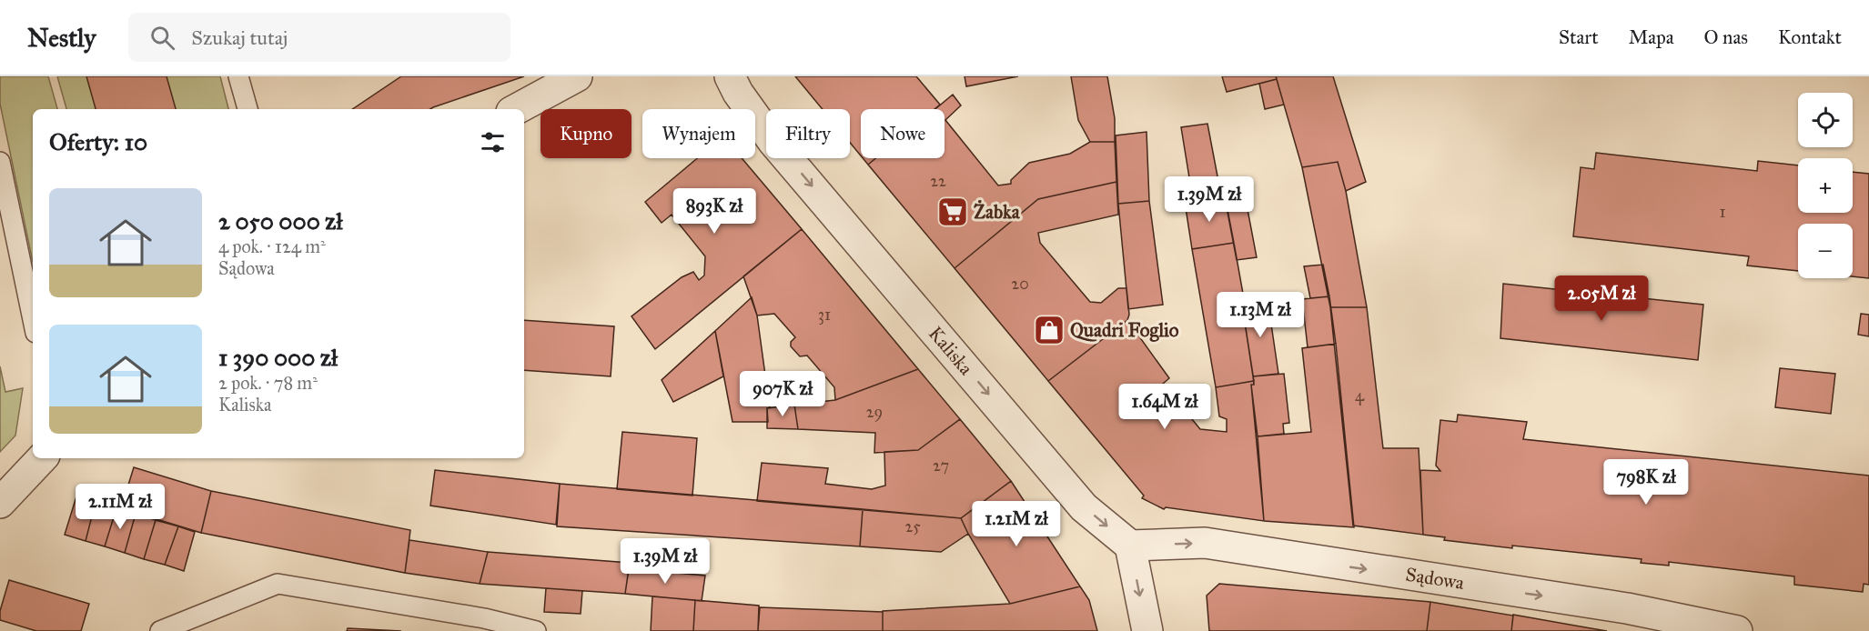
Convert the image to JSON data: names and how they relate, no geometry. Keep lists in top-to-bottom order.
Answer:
{
  "streets": {
    "street": ["Kaliska", "Sądowa"]
  },
  "crossings": [
    ["Kaliska", "Sądowa"]
  ],
  "one_way": ["Kaliska", "Sądowa"],
  "places": {
    "supermarket": ["Żabka"],
    "shop": ["Quadri Foglio"]
  },
  "house_numbers": [
    "22",
    "1",
    "20",
    "31",
    "4",
    "29",
    "27",
    "25"
  ],
  "page": {
    "header": "Nestly",
    "search": "Szukaj tutaj",
    "nav": [
      "Start",
      "Mapa",
      "O nas",
      "Kontakt"
    ],
    "map_buttons": ["+", "−"],
    "chip": [
      "Kupno",
      "Wynajem",
      "Filtry",
      "Nowe"
    ],
    "heading": "Oferty: 10",
    "list": [
      {
        "name": "2 050 000 zł",
        "note": "4 pok. · 124 m² · Sądowa"
      },
      {
        "name": "1 390 000 zł",
        "note": "2 pok. · 78 m² · Kaliska"
      }
    ],
    "price": [
      "1.39M zł",
      "893K zł",
      "2.05M zł",
      "1.13M zł",
      "907K zł",
      "1.64M zł",
      "798K zł",
      "2.11M zł",
      "1.21M zł",
      "1.39M zł"
    ]
  }
}
